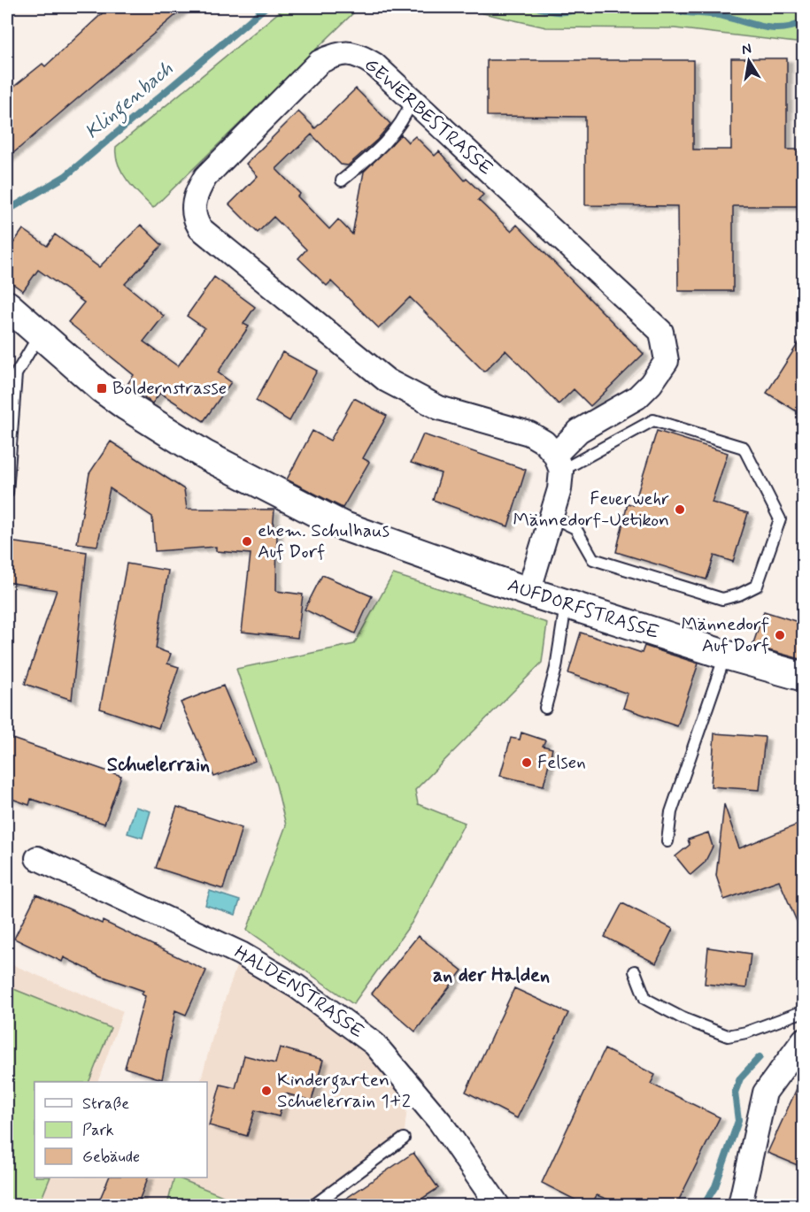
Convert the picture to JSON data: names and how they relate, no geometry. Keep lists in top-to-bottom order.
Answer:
{
  "streets": {
    "street": ["GEWERBESTRASSE", "AUFDORFSTRASSE", "HALDENSTRASSE"]
  },
  "districts": ["Schuelerrain", "an der Halden"],
  "water": ["Klingenbach"],
  "places": {
    "transit": ["Boldernstrasse"],
    "other": [
      "Feuerwehr Männedorf-Uetikon",
      "ehem. Schulhaus Auf Dorf",
      "Männedorf Auf Dorf",
      "Felsen",
      "Kindergarten Schuelerrain 1+2"
    ]
  },
  "legend": ["Straße", "Park", "Gebäude"],
  "north": "top"
}
